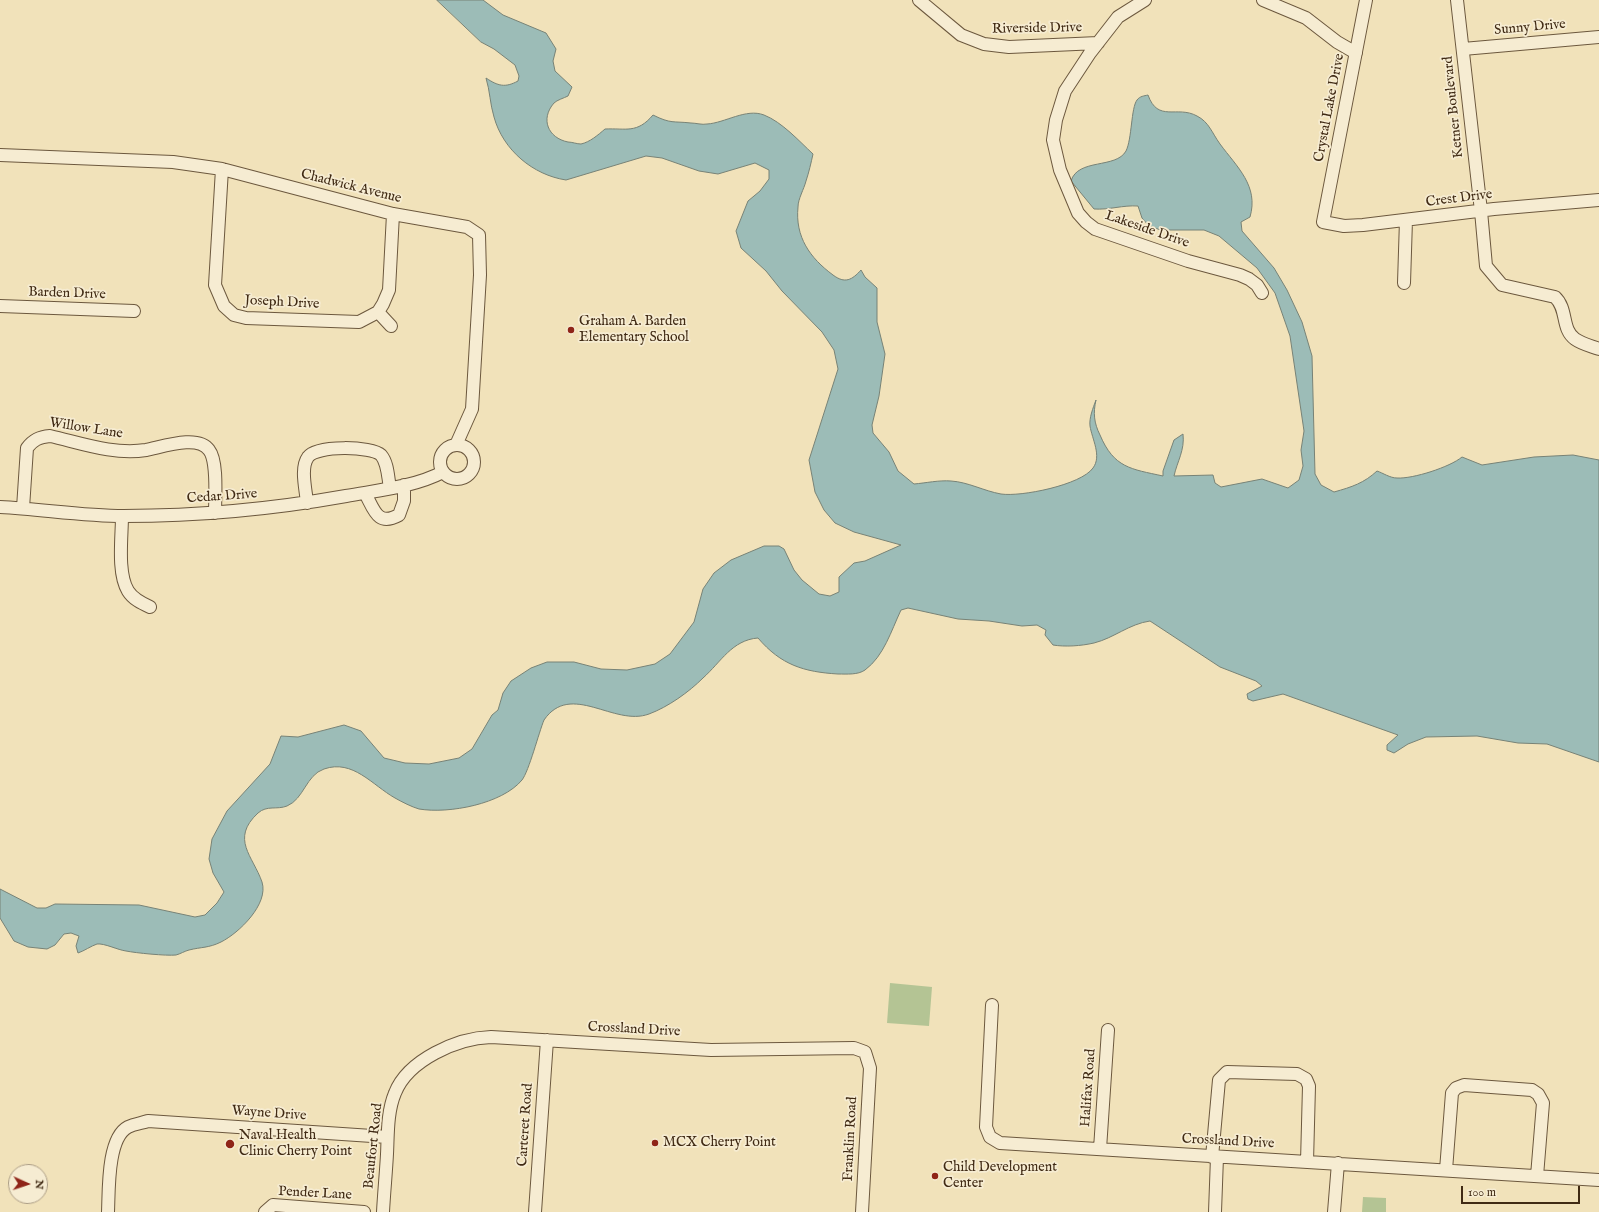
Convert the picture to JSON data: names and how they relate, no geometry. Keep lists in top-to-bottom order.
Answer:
{
  "streets": {
    "street": [
      "Sunny Drive",
      "Riverside Drive",
      "Ketner Boulevard",
      "Crystal Lake Drive",
      "Chadwick Avenue",
      "Crest Drive",
      "Lakeside Drive",
      "Barden Drive",
      "Joseph Drive",
      "Willow Lane",
      "Cedar Drive",
      "Crossland Drive",
      "Halifax Road",
      "Wayne Drive",
      "Carteret Road",
      "Franklin Road",
      "Beaufort Road",
      "Pender Lane"
    ]
  },
  "crossings": [
    ["Sunny Drive", "Ketner Boulevard"],
    ["Riverside Drive", "Lakeside Drive"],
    ["Ketner Boulevard", "Crest Drive"],
    ["Crystal Lake Drive", "Crest Drive"],
    ["Chadwick Avenue", "Joseph Drive"],
    ["Chadwick Avenue", "Cedar Drive"],
    ["Willow Lane", "Cedar Drive"],
    ["Crossland Drive", "Halifax Road"],
    ["Crossland Drive", "Carteret Road"],
    ["Crossland Drive", "Franklin Road"],
    ["Crossland Drive", "Beaufort Road"],
    ["Wayne Drive", "Beaufort Road"]
  ],
  "places": [
    "Graham A. Barden Elementary School",
    "MCX Cherry Point",
    "Naval Health Clinic Cherry Point",
    "Child Development Center"
  ],
  "scale_bar": "100 m",
  "north": "right"
}
